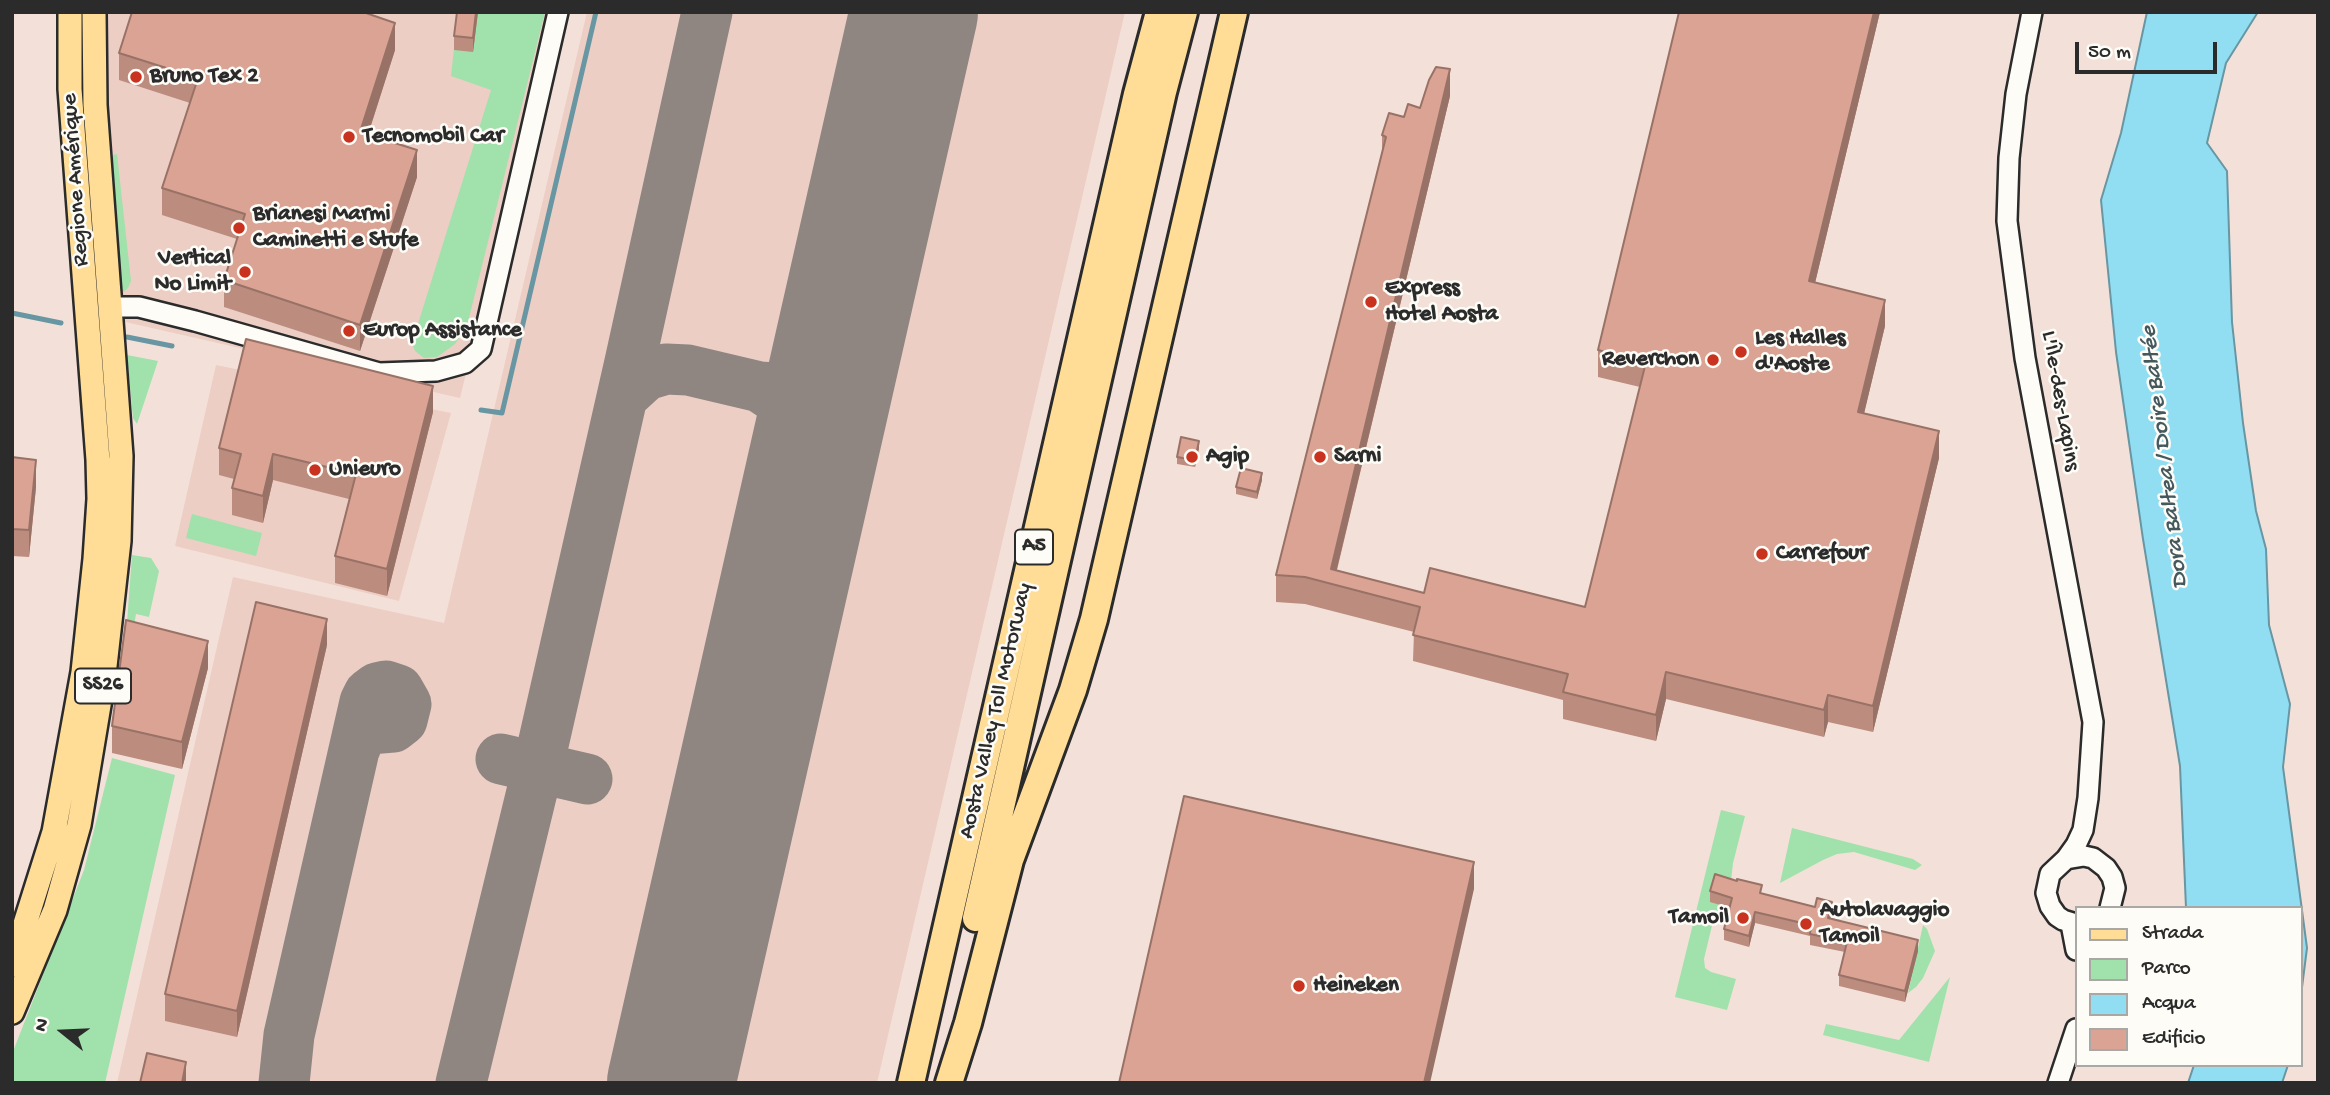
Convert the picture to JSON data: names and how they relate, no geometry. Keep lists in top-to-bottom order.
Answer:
{
  "streets": {
    "highway": ["A5", "Aosta Valley Toll Motorway"],
    "main road": ["Regione Amérique", "SS26"],
    "street": ["L'Île-des-Lapins"]
  },
  "crossings": [
    ["Regione Amérique", "SS26"]
  ],
  "water": ["Dora Baltea / Doire Baltée"],
  "places": [
    "Bruno Tex 2",
    "Tecnomobil Car",
    "Brianesi Marmi Caminetti e Stufe",
    "Vertical No Limit",
    "Express Hotel Aosta",
    "Europ Assistance",
    "Les Halles d'Aoste",
    "Reverchon",
    "Agip",
    "Sarni",
    "Unieuro",
    "Carrefour",
    "Tamoil",
    "Autolavaggio Tamoil",
    "Heineken"
  ],
  "legend": [
    "Strada",
    "Parco",
    "Acqua",
    "Edificio"
  ],
  "scale_bar": "50 m",
  "north": "left"
}
